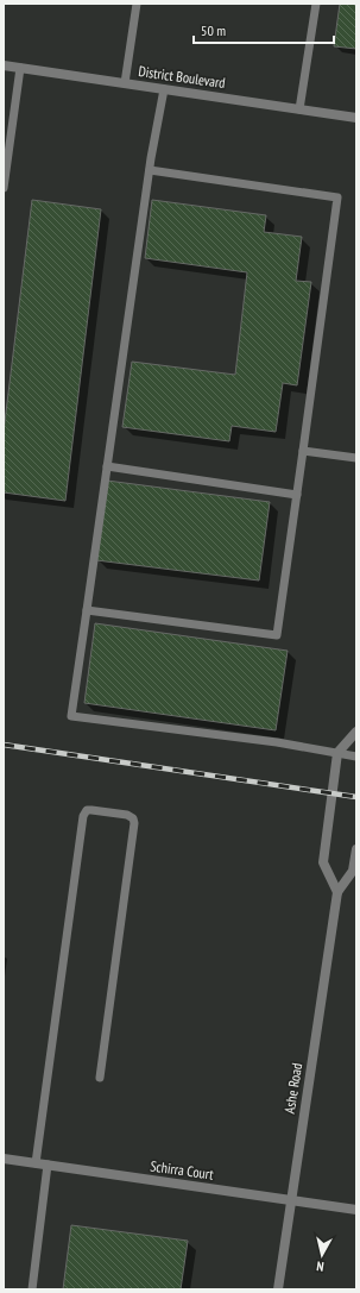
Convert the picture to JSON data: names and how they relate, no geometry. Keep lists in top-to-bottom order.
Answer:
{
  "streets": {
    "street": ["District Boulevard", "Ashe Road", "Schirra Court"]
  },
  "crossings": [
    ["Ashe Road", "Schirra Court"]
  ],
  "scale_bar": "50 m",
  "north": "bottom"
}
